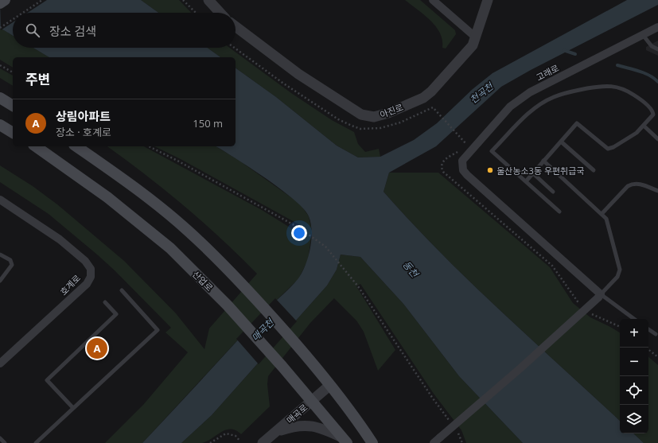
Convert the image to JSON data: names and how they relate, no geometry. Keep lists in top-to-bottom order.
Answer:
{
  "streets": {
    "main road": ["산업로"],
    "street": [
      "고래로",
      "아진로",
      "호계로",
      "매곡로"
    ]
  },
  "crossings": [
    ["산업로", "매곡로"]
  ],
  "water": ["천곡천", "동천", "매곡천"],
  "places": ["울산농소3동 우편취급국"],
  "page": {
    "search": "장소 검색",
    "heading": "주변",
    "list": [
      {
        "mark": "A",
        "name": "상림아파트",
        "note": "장소 · 호계로",
        "value": "150 m"
      }
    ],
    "map_buttons": ["+", "−"],
    "pins": "A"
  }
}
